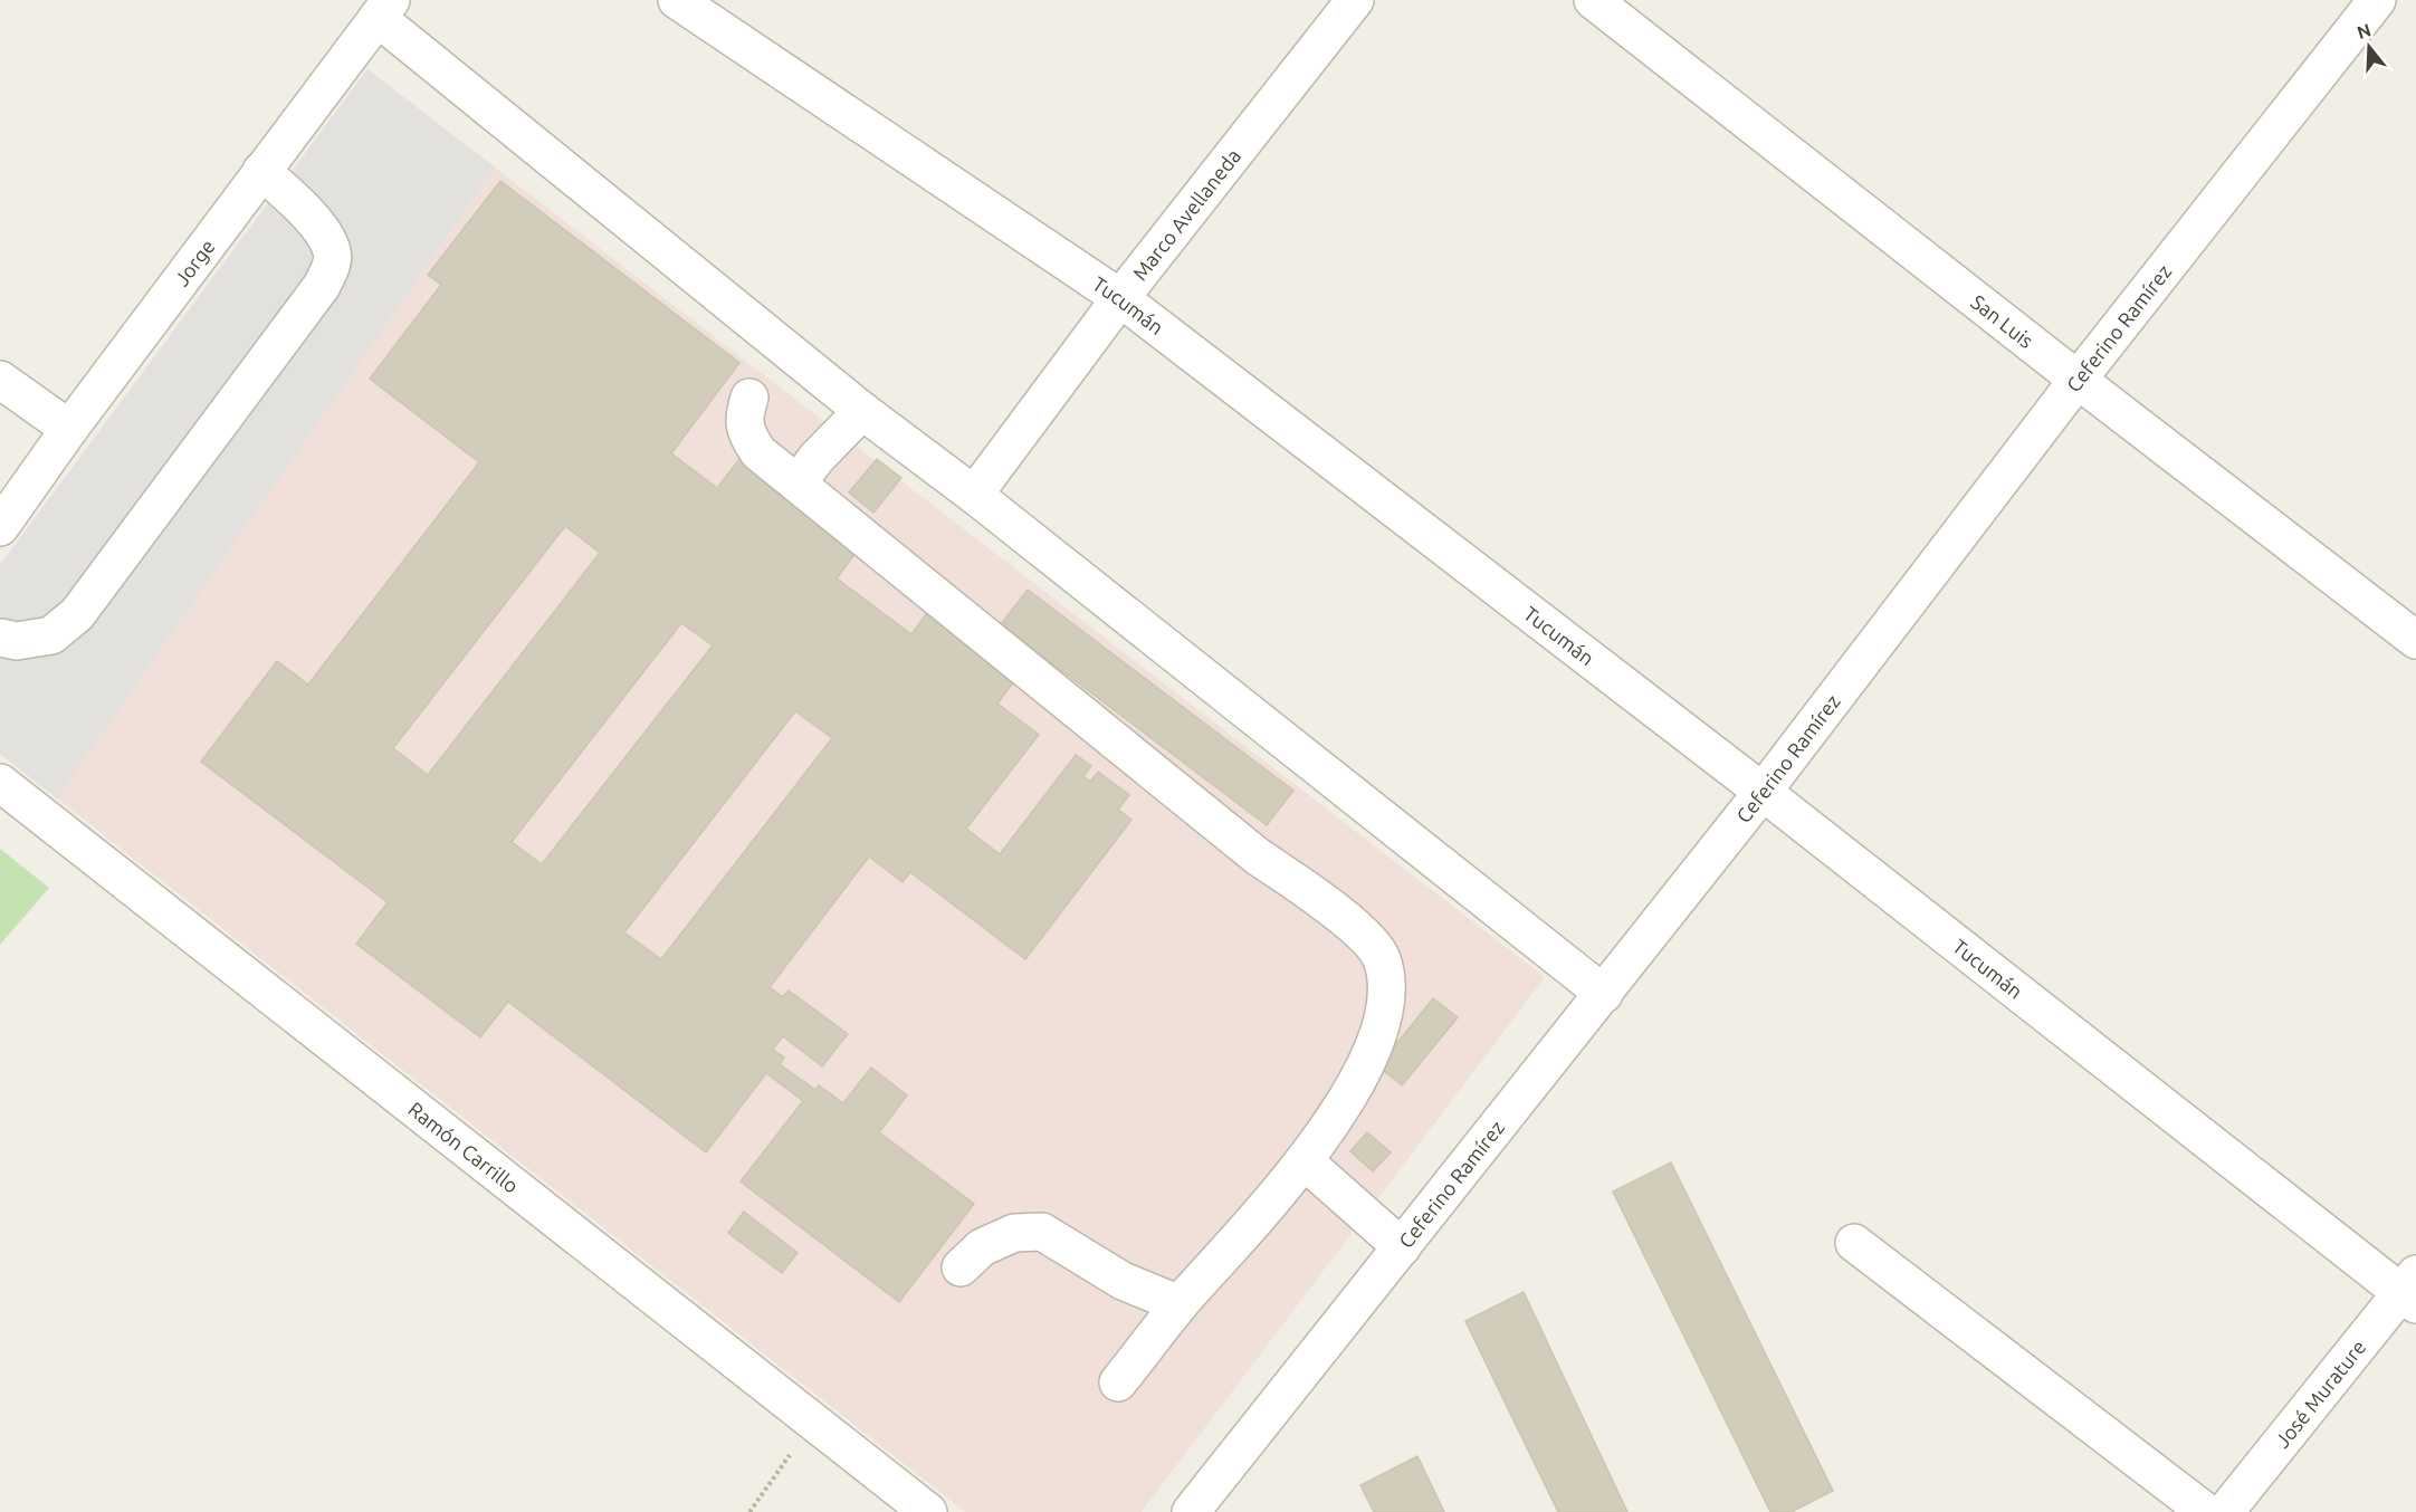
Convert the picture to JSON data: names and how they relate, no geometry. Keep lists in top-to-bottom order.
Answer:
{
  "streets": {
    "street": [
      "Marco Avellaneda",
      "Jorge",
      "Tucumán",
      "San Luis",
      "Ceferino Ramírez",
      "Ramón Carrillo",
      "José Murature"
    ]
  },
  "crossings": [
    ["Marco Avellaneda", "Tucumán"],
    ["Tucumán", "Ceferino Ramírez"],
    ["Tucumán", "José Murature"],
    ["San Luis", "Ceferino Ramírez"]
  ],
  "north": "top"
}
